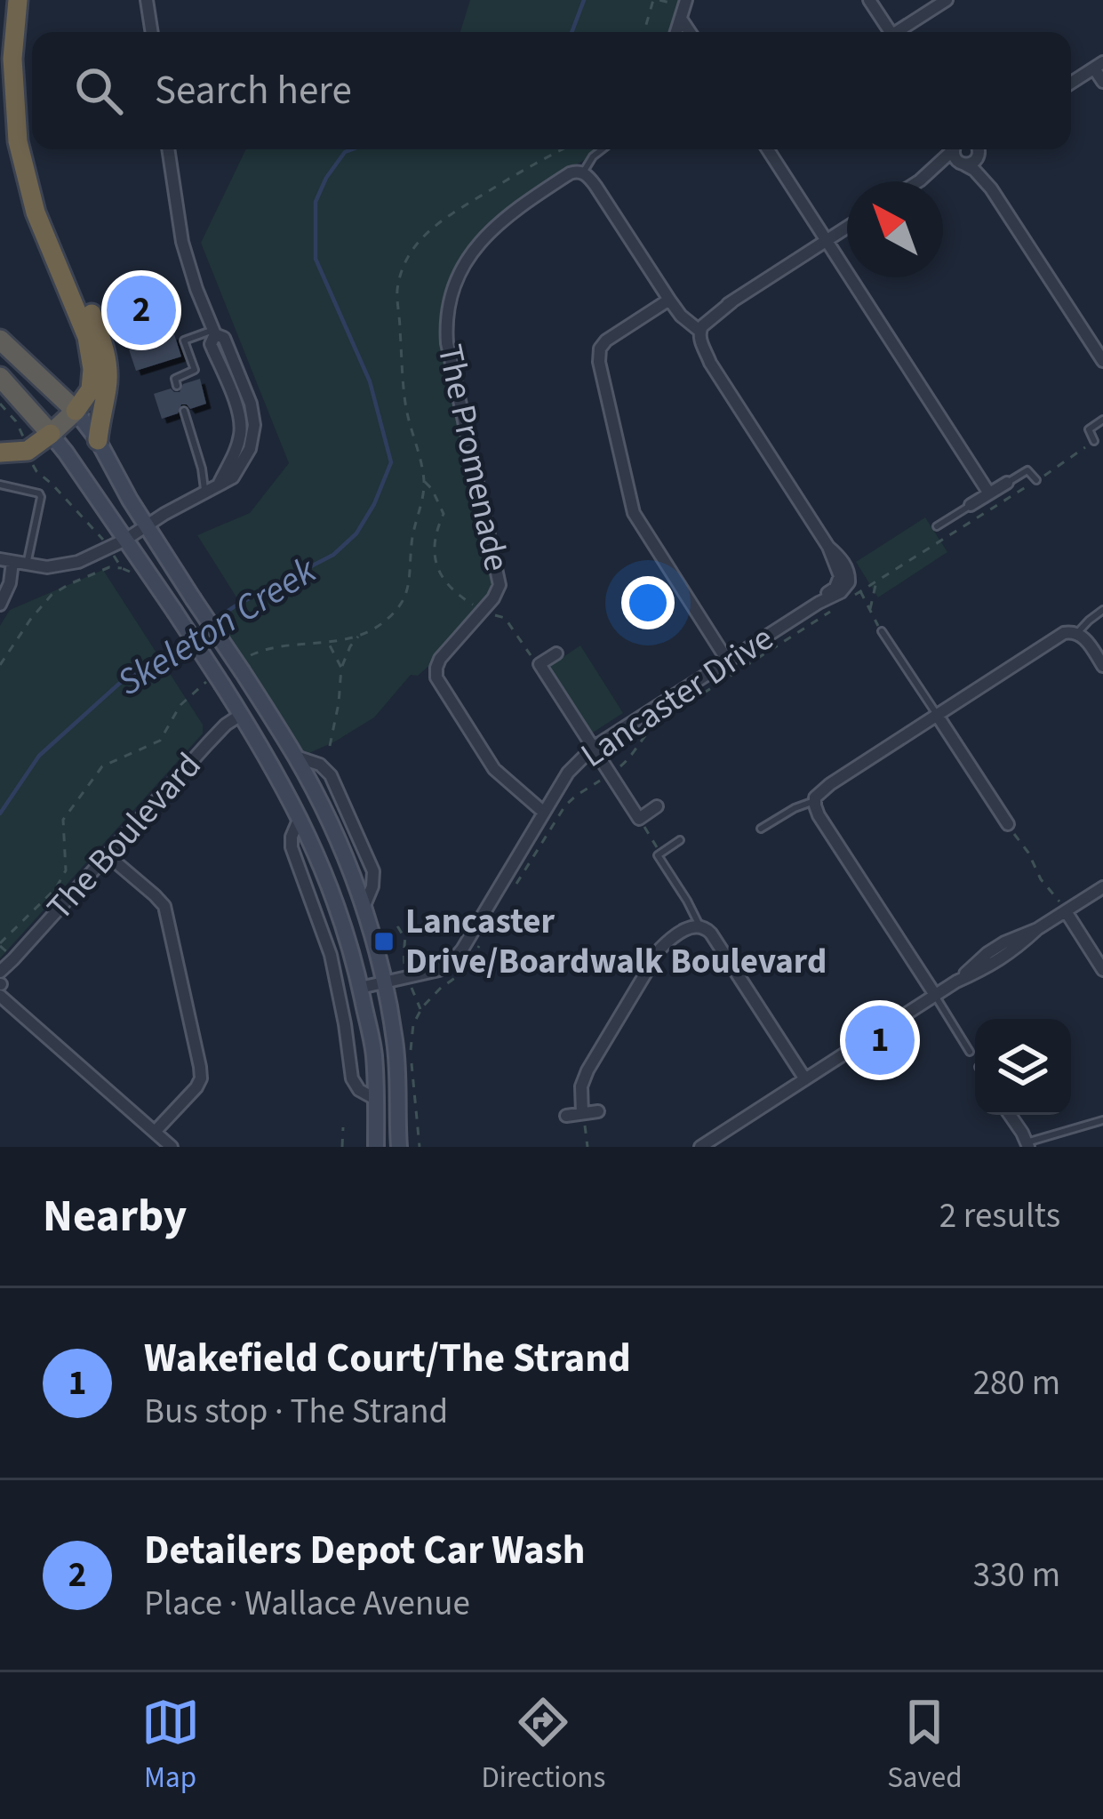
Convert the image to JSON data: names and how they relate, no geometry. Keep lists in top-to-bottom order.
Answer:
{
  "streets": {
    "street": ["The Promenade", "Lancaster Drive", "The Boulevard"]
  },
  "crossings": [
    ["The Promenade", "Lancaster Drive"]
  ],
  "water": ["Skeleton Creek"],
  "places": {
    "transit": ["Lancaster Drive/Boardwalk Boulevard"]
  },
  "north": "top left",
  "page": {
    "search": "Search here",
    "pins": ["2", "1"],
    "heading": ["Nearby", "2 results"],
    "list": [
      {
        "mark": "1",
        "name": "Wakefield Court/The Strand",
        "note": "Bus stop · The Strand",
        "value": "280 m"
      },
      {
        "mark": "2",
        "name": "Detailers Depot Car Wash",
        "note": "Place · Wallace Avenue",
        "value": "330 m"
      }
    ],
    "nav": ["Map", "Directions", "Saved"]
  }
}
